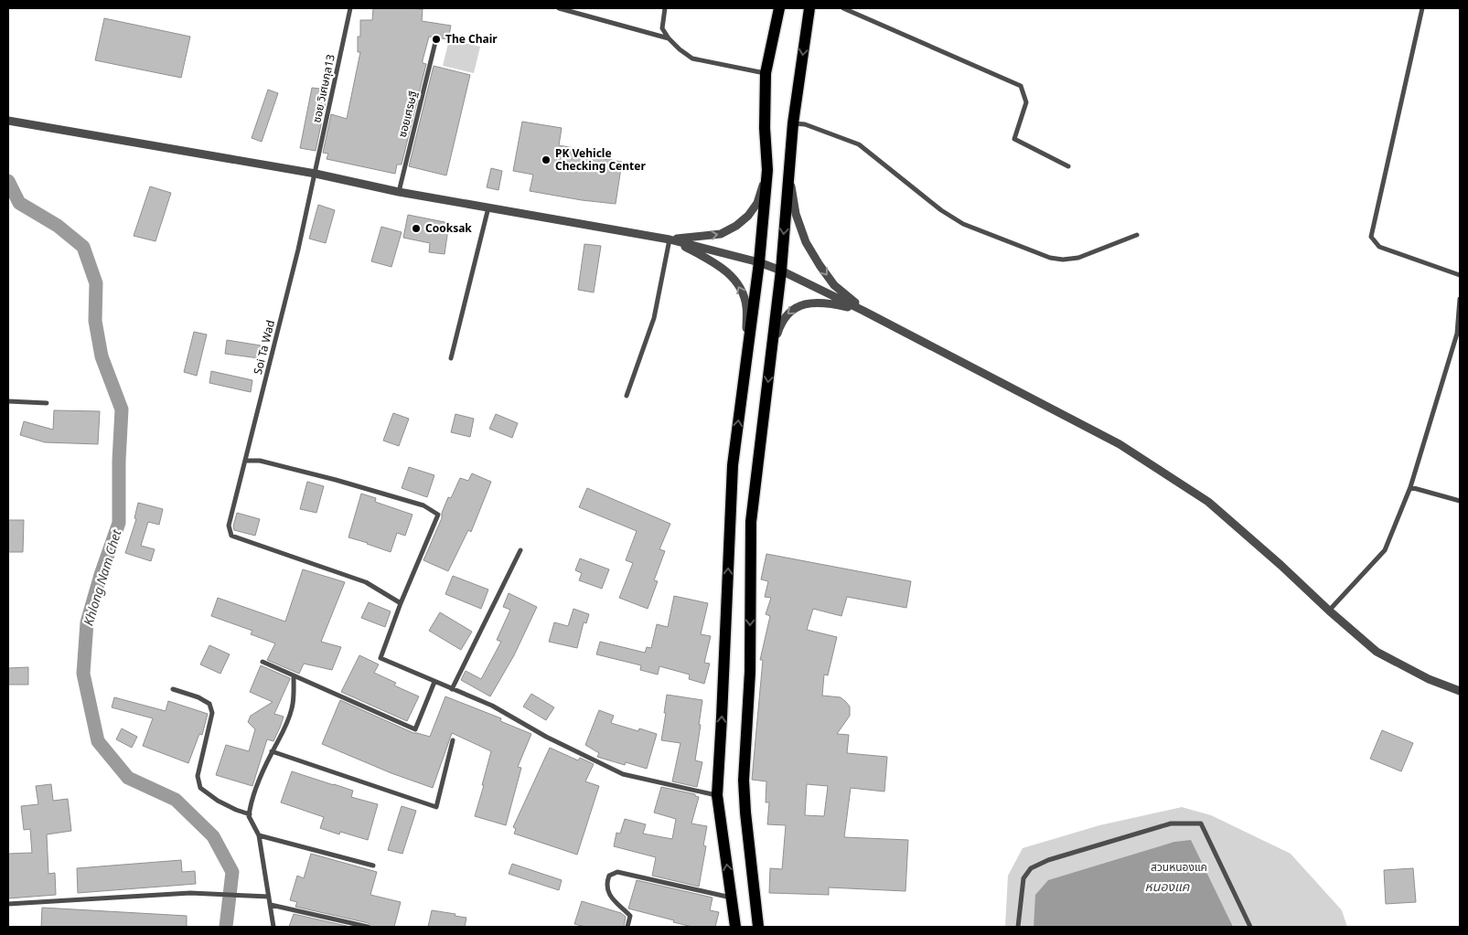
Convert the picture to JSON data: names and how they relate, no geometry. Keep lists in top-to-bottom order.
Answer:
{
  "streets": {
    "street": ["ซอย วิเศษกุล13", "ซอยเศรษฐี", "Soi Ta Wad"]
  },
  "crossings": [
    ["ซอย วิเศษกุล13", "Soi Ta Wad"]
  ],
  "water": ["Khlong Nam Chet", "หนองแค"],
  "parks": ["สวนหนองแค"],
  "places": ["The Chair", "PK Vehicle Checking Center", "Cooksak"]
}
